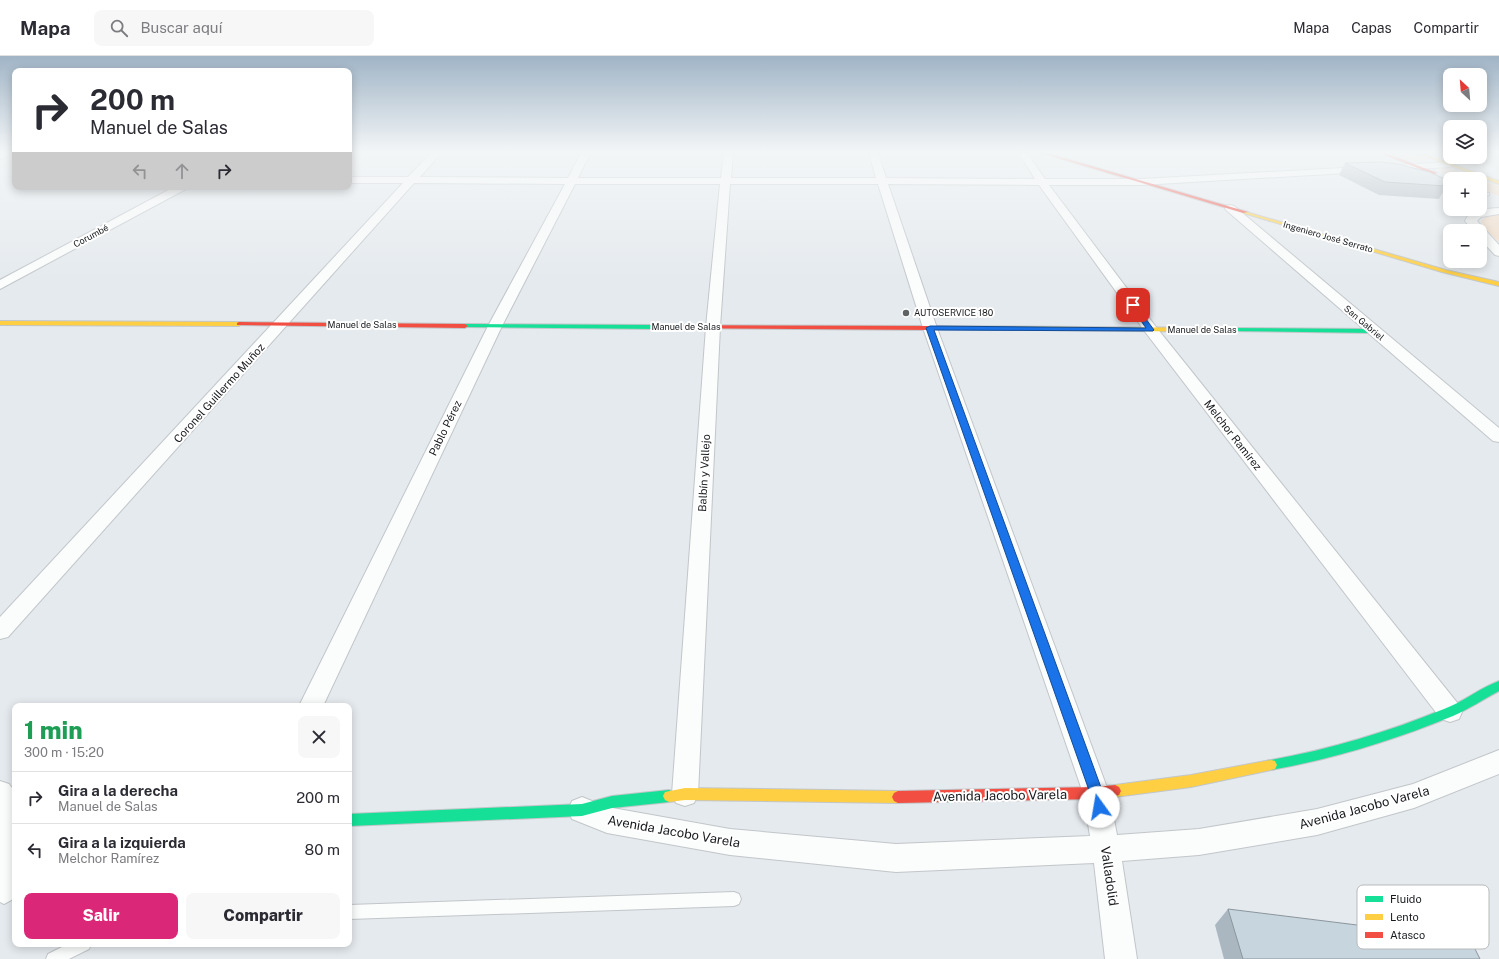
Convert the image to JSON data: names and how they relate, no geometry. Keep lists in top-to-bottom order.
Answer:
{
  "streets": {
    "street": [
      "Corumbé",
      "Ingeniero José Serrato",
      "San Gabriel",
      "Manuel de Salas",
      "Coronel Guillermo Muñoz",
      "Pablo Pérez",
      "Melchor Ramírez",
      "Balbín y Vallejo",
      "Avenida Jacobo Varela",
      "Valladolid"
    ]
  },
  "crossings": [
    ["Ingeniero José Serrato", "San Gabriel"],
    ["San Gabriel", "Manuel de Salas"],
    ["Manuel de Salas", "Coronel Guillermo Muñoz"],
    ["Manuel de Salas", "Pablo Pérez"],
    ["Manuel de Salas", "Melchor Ramírez"],
    ["Manuel de Salas", "Balbín y Vallejo"],
    ["Manuel de Salas", "Valladolid"],
    ["Melchor Ramírez", "Avenida Jacobo Varela"],
    ["Balbín y Vallejo", "Avenida Jacobo Varela"],
    ["Avenida Jacobo Varela", "Valladolid"]
  ],
  "places": ["AUTOSERVICE 180"],
  "legend": ["Fluido", "Lento", "Atasco"],
  "north": "top left",
  "page": {
    "header": "Mapa",
    "search": "Buscar aquí",
    "nav": ["Mapa", "Capas", "Compartir"],
    "map_buttons": ["+", "−"],
    "turn": ["200 m", "Manuel de Salas"],
    "heading": ["1 min", "300 m · 15:20"],
    "list": [
      {
        "name": "Gira a la derecha",
        "note": "Manuel de Salas",
        "value": "200 m"
      },
      {
        "name": "Gira a la izquierda",
        "note": "Melchor Ramírez",
        "value": "80 m"
      }
    ],
    "buttons": ["Salir", "Compartir"]
  }
}
